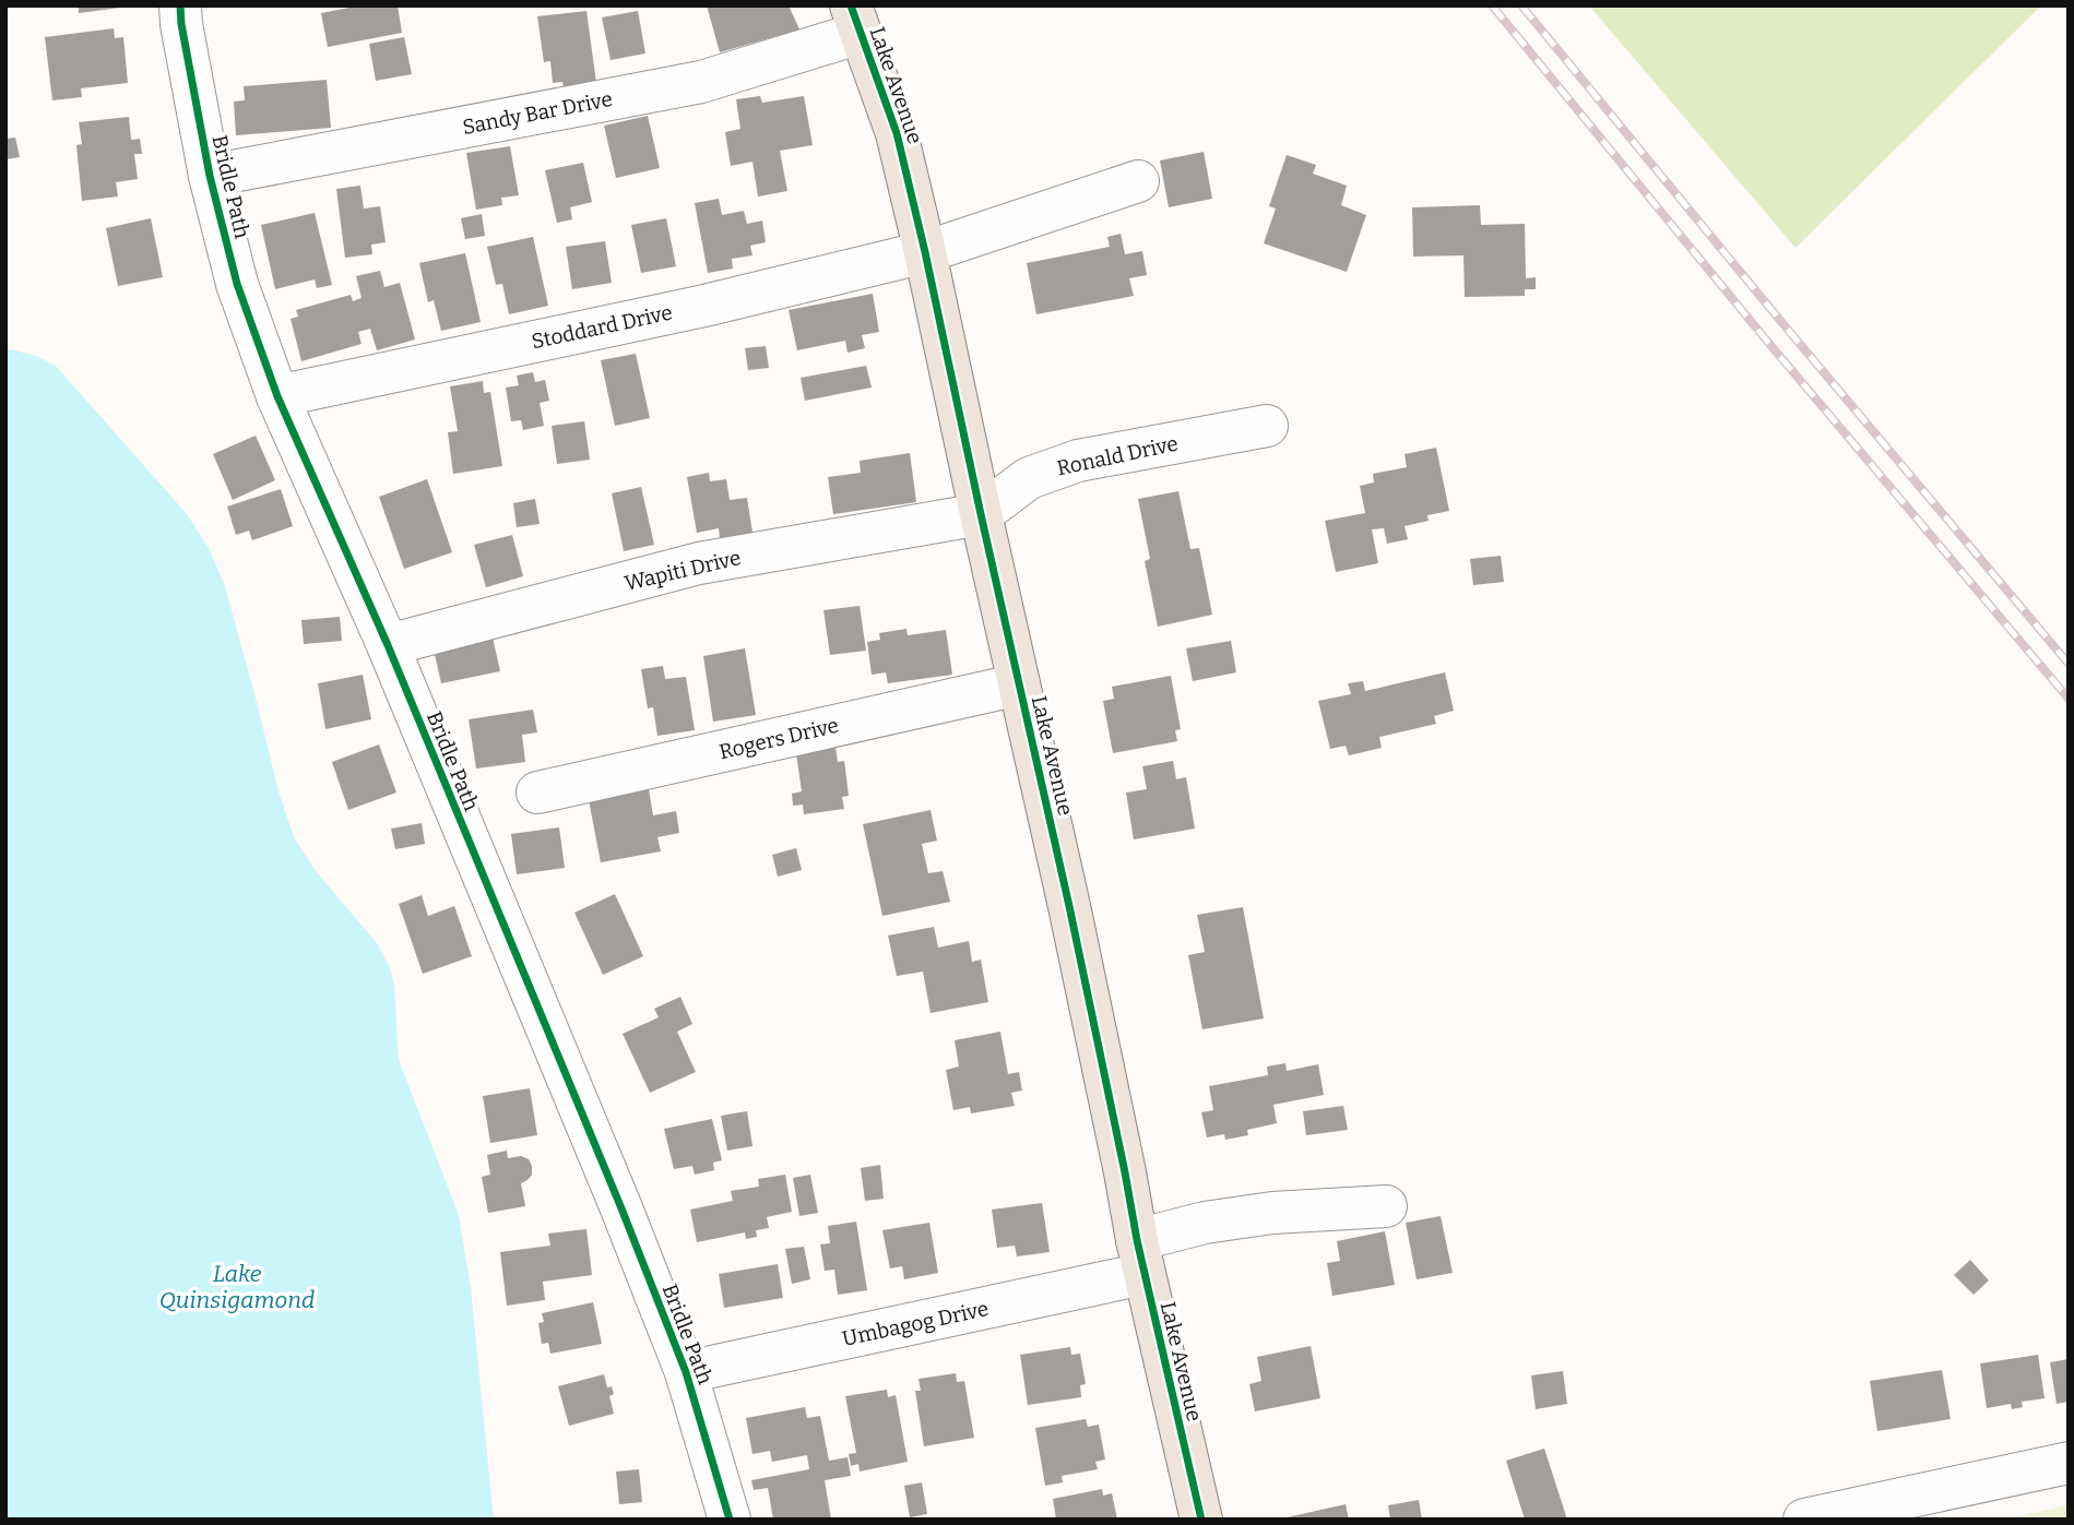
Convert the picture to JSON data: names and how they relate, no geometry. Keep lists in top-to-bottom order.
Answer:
{
  "streets": {
    "main road": ["Lake Avenue"],
    "street": [
      "Sandy Bar Drive",
      "Bridle Path",
      "Stoddard Drive",
      "Ronald Drive",
      "Wapiti Drive",
      "Rogers Drive",
      "Umbagog Drive"
    ]
  },
  "crossings": [
    ["Lake Avenue", "Sandy Bar Drive"],
    ["Lake Avenue", "Stoddard Drive"],
    ["Lake Avenue", "Ronald Drive"],
    ["Lake Avenue", "Wapiti Drive"],
    ["Lake Avenue", "Rogers Drive"],
    ["Lake Avenue", "Umbagog Drive"],
    ["Sandy Bar Drive", "Bridle Path"],
    ["Bridle Path", "Stoddard Drive"],
    ["Bridle Path", "Wapiti Drive"],
    ["Bridle Path", "Umbagog Drive"],
    ["Ronald Drive", "Wapiti Drive"]
  ],
  "water": ["Lake Quinsigamond"]
}
